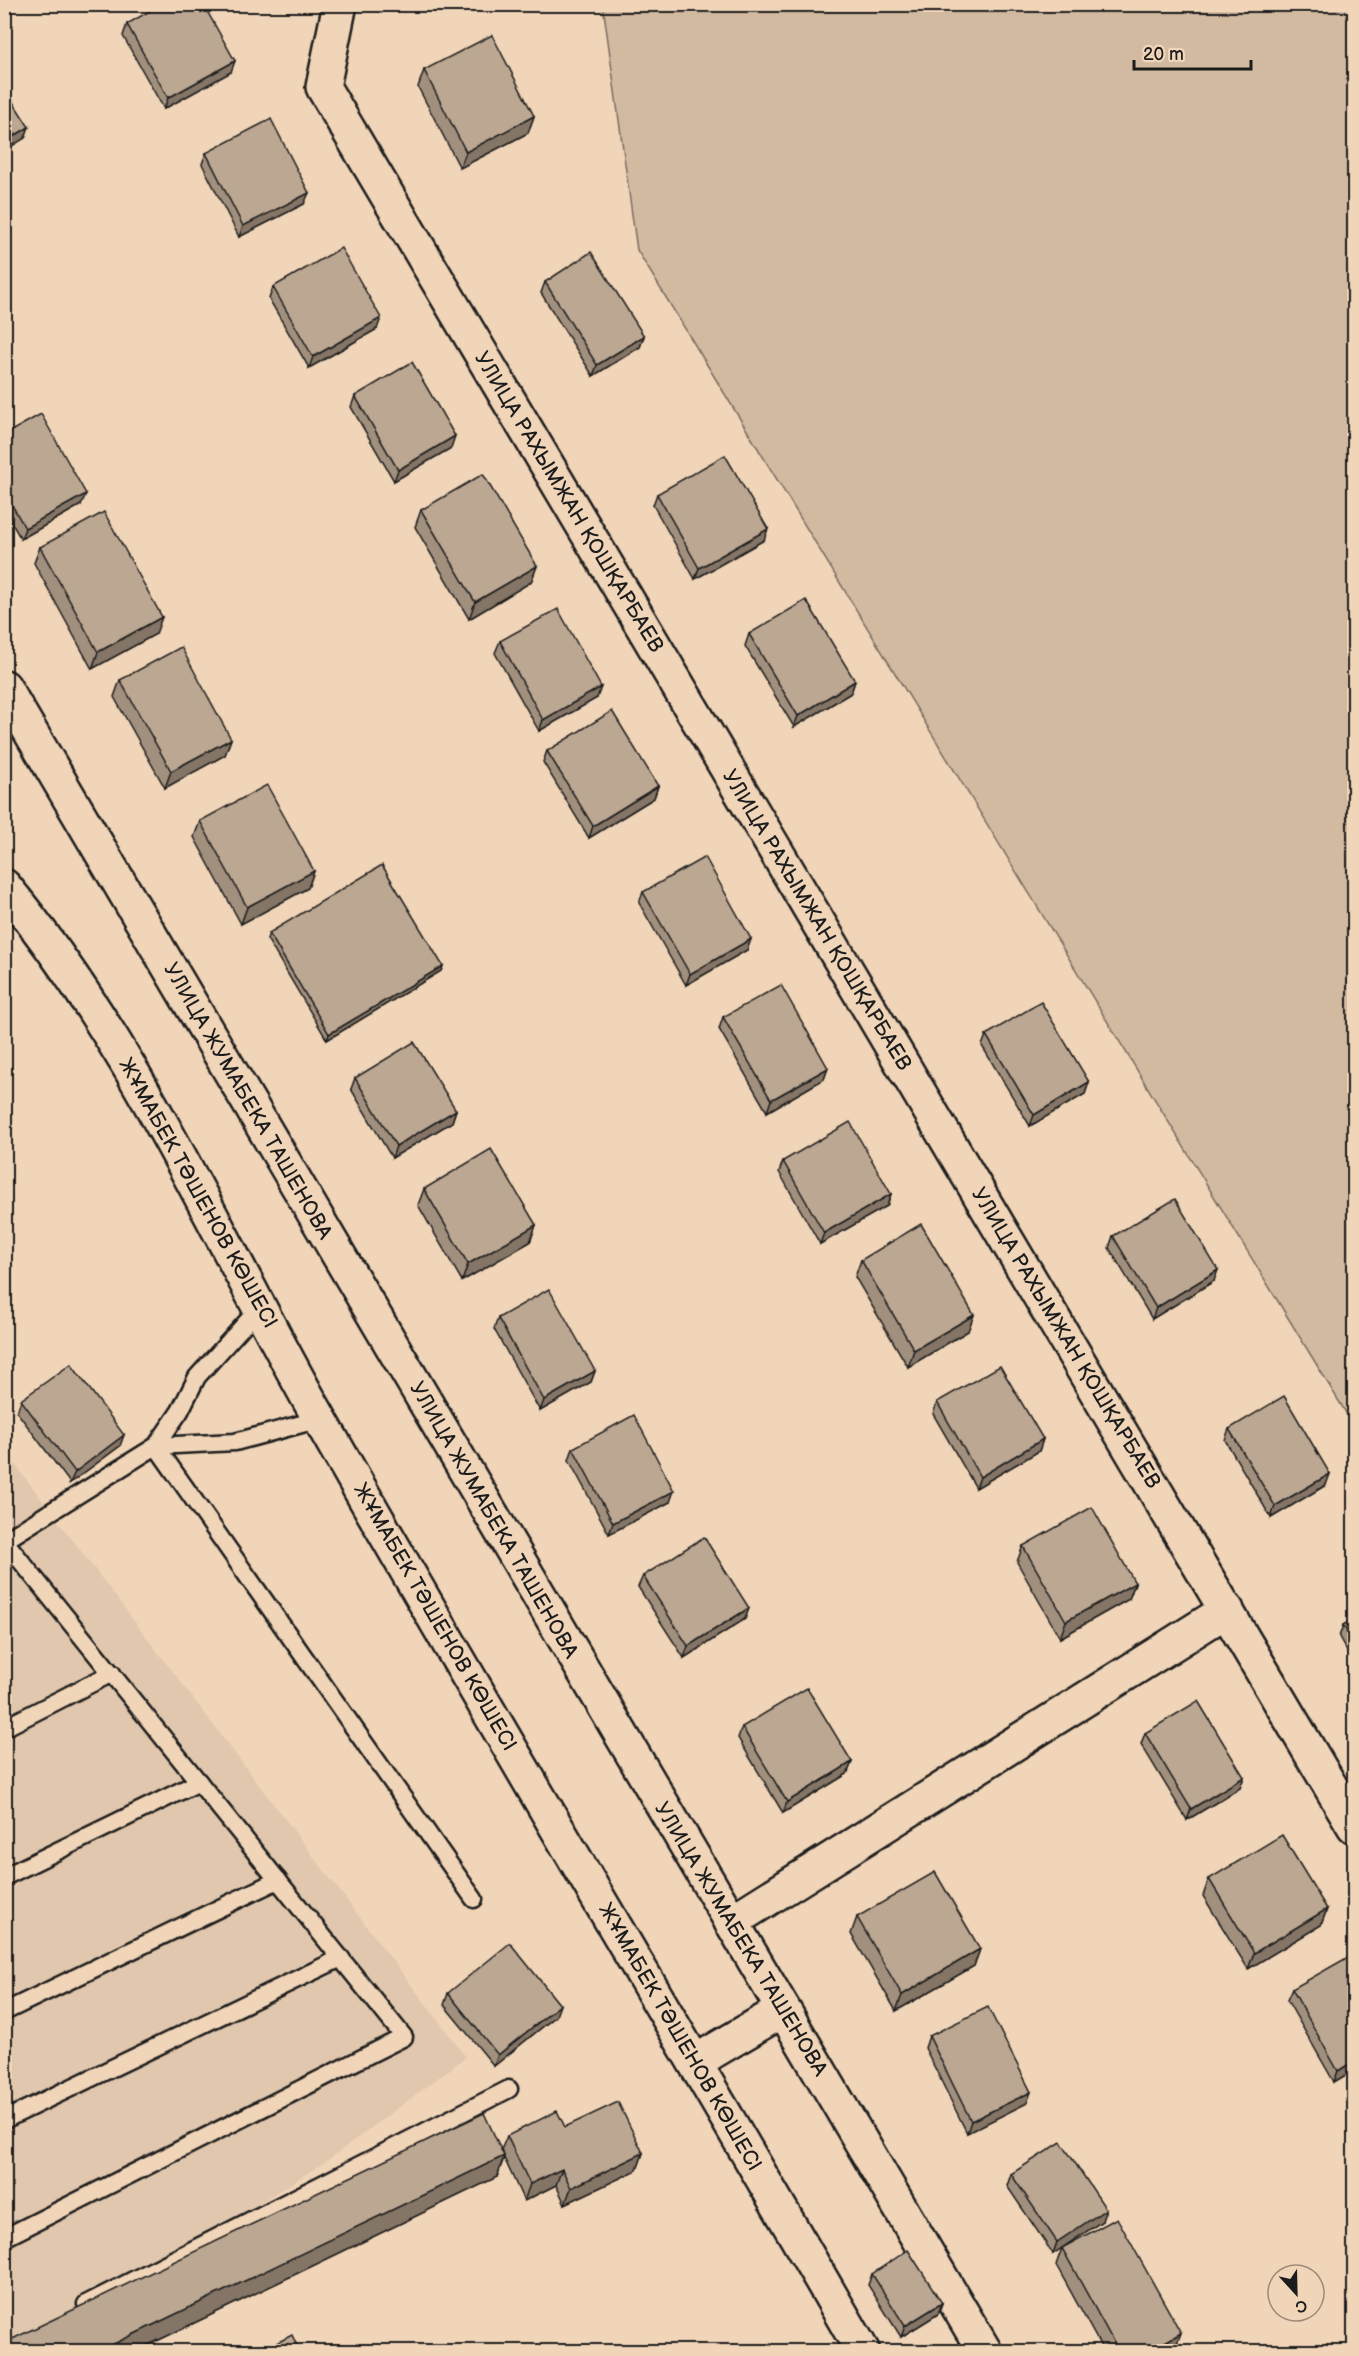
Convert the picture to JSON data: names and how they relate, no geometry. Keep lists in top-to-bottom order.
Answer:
{
  "streets": {
    "street": ["УЛИЦА РАХЫМЖАН ҚОШҚАРБАЕВ", "УЛИЦА ЖУМАБЕКА ТАШЕНОВА", "ЖҰМАБЕК ТӘШЕНОВ КӨШЕСІ"]
  },
  "scale_bar": "20 m",
  "north": "bottom"
}
